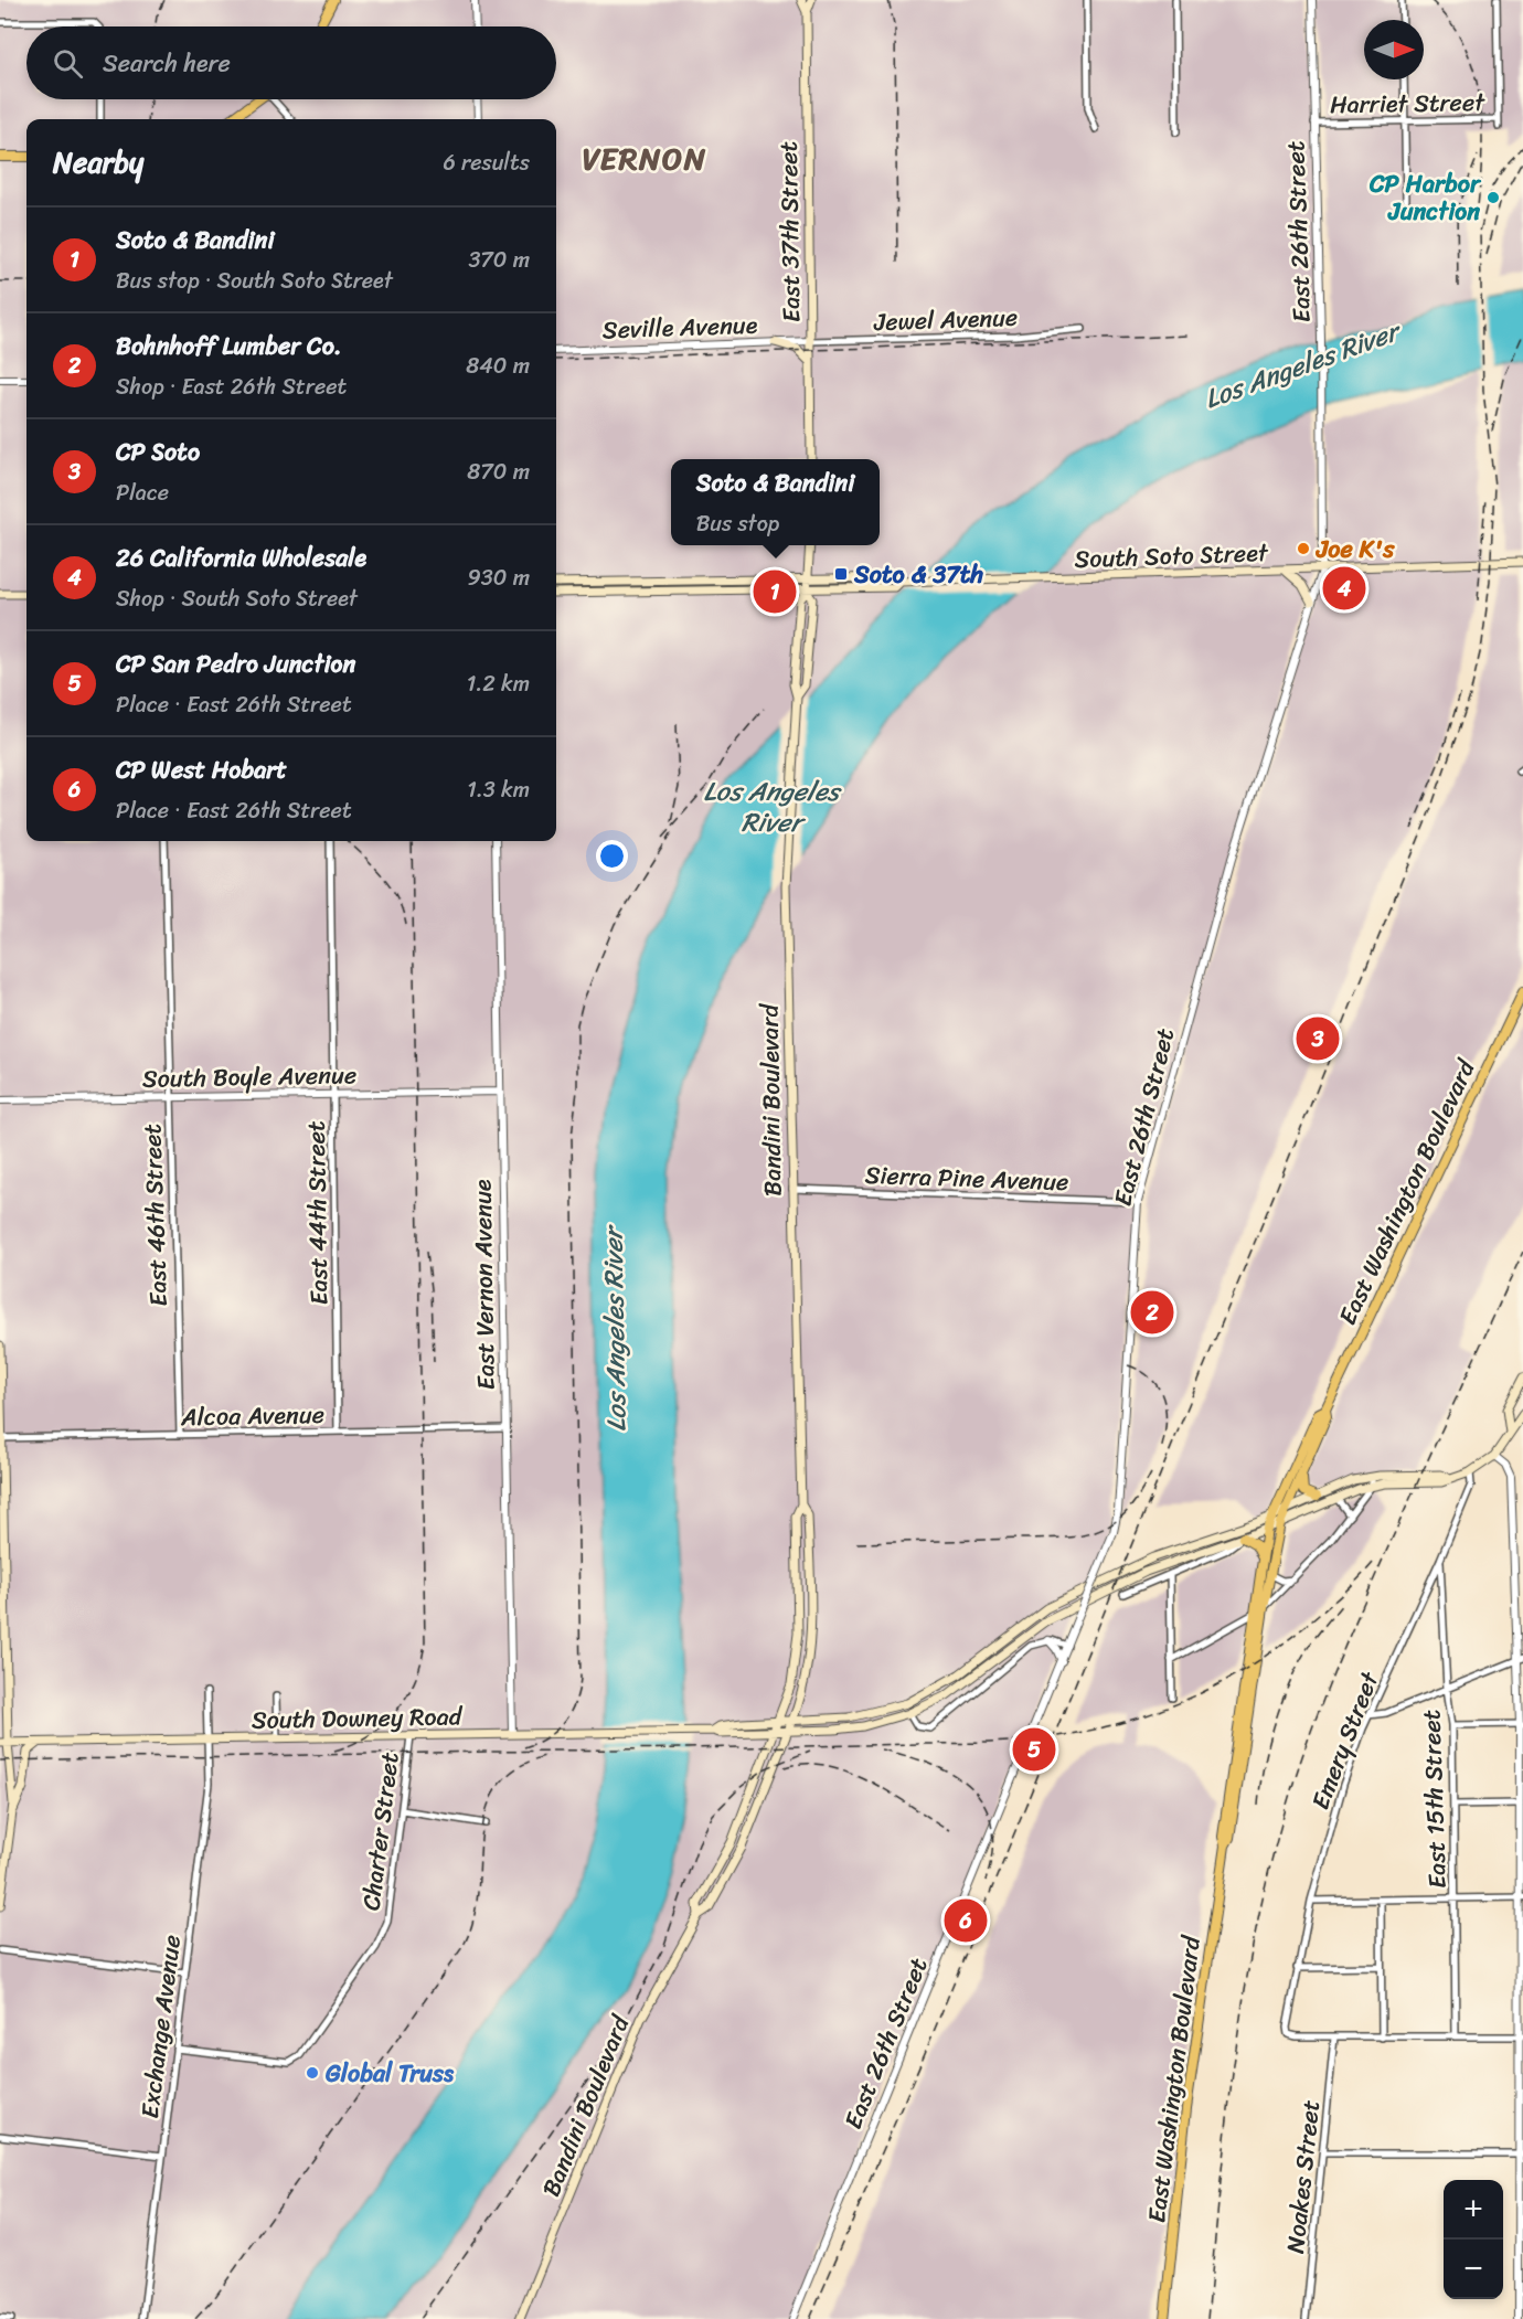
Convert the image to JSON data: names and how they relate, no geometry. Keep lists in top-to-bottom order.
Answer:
{
  "streets": {
    "main road": [
      "East 37th Street",
      "South Soto Street",
      "Bandini Boulevard",
      "East Washington Boulevard",
      "South Downey Road"
    ],
    "street": [
      "Harriet Street",
      "East 26th Street",
      "Jewel Avenue",
      "Seville Avenue",
      "South Boyle Avenue",
      "Sierra Pine Avenue",
      "East 44th Street",
      "East 46th Street",
      "East Vernon Avenue",
      "Alcoa Avenue",
      "Emery Street",
      "East 15th Street",
      "Charter Street",
      "Exchange Avenue",
      "Noakes Street"
    ]
  },
  "crossings": [
    ["Harriet Street", "East 26th Street"],
    ["East 37th Street", "Jewel Avenue"],
    ["East 37th Street", "Seville Avenue"],
    ["East 26th Street", "South Soto Street"],
    ["East 26th Street", "Sierra Pine Avenue"],
    ["Jewel Avenue", "Seville Avenue"],
    ["South Soto Street", "Bandini Boulevard"],
    ["South Boyle Avenue", "East 44th Street"],
    ["South Boyle Avenue", "East 46th Street"],
    ["South Boyle Avenue", "East Vernon Avenue"],
    ["Bandini Boulevard", "Sierra Pine Avenue"],
    ["Bandini Boulevard", "South Downey Road"],
    ["East Washington Boulevard", "South Downey Road"],
    ["East 44th Street", "Alcoa Avenue"],
    ["East 46th Street", "Alcoa Avenue"],
    ["East Vernon Avenue", "Alcoa Avenue"],
    ["East Vernon Avenue", "South Downey Road"],
    ["South Downey Road", "Charter Street"],
    ["South Downey Road", "Exchange Avenue"],
    ["Emery Street", "East 15th Street"],
    ["Emery Street", "Noakes Street"],
    ["Charter Street", "Exchange Avenue"]
  ],
  "districts": ["VERNON"],
  "water": ["Los Angeles River"],
  "places": {
    "other": ["CP Harbor Junction", "Joe K's", "Global Truss"],
    "transit": ["Soto & 37th"]
  },
  "north": "right",
  "page": {
    "search": "Search here",
    "heading": ["Nearby", "6 results"],
    "list": [
      {
        "mark": "1",
        "name": "Soto & Bandini",
        "note": "Bus stop · South Soto Street",
        "value": "370 m"
      },
      {
        "mark": "2",
        "name": "Bohnhoff Lumber Co.",
        "note": "Shop · East 26th Street",
        "value": "840 m"
      },
      {
        "mark": "3",
        "name": "CP Soto",
        "note": "Place",
        "value": "870 m"
      },
      {
        "mark": "4",
        "name": "26 California Wholesale",
        "note": "Shop · South Soto Street",
        "value": "930 m"
      },
      {
        "mark": "5",
        "name": "CP San Pedro Junction",
        "note": "Place · East 26th Street",
        "value": "1.2 km"
      },
      {
        "mark": "6",
        "name": "CP West Hobart",
        "note": "Place · East 26th Street",
        "value": "1.3 km"
      }
    ],
    "popup": ["Soto & Bandini", "Bus stop"],
    "pins": [
      "4",
      "1",
      "3",
      "2",
      "5",
      "6"
    ],
    "map_buttons": ["+", "−"]
  }
}
